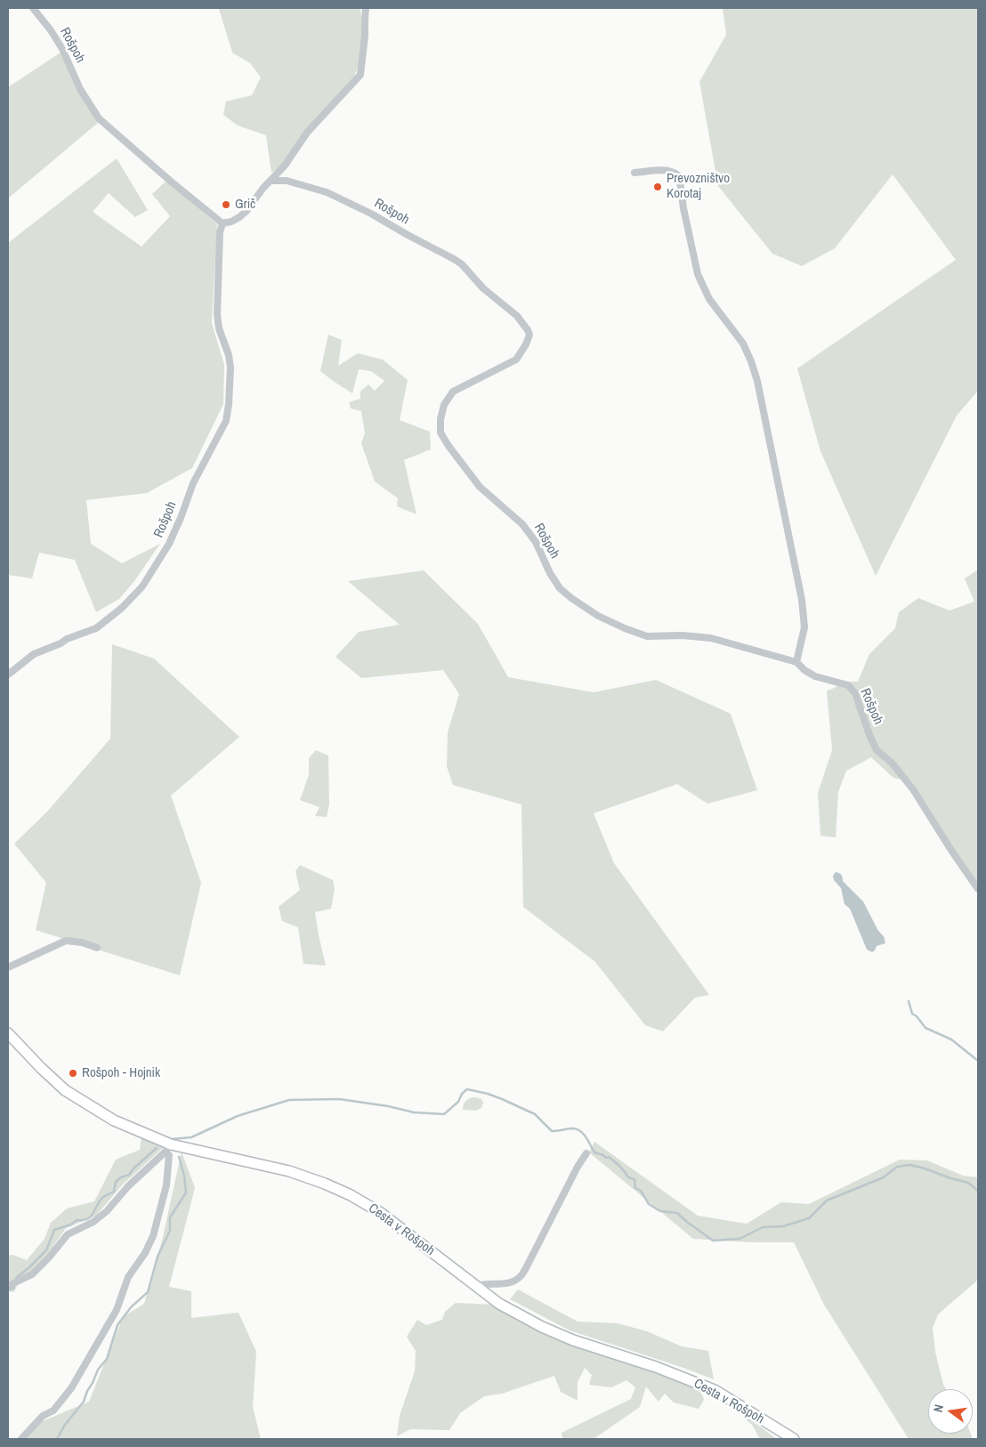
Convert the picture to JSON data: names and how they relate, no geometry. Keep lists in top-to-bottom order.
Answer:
{
  "streets": {
    "street": ["Rošpoh", "Cesta v Rošpoh"]
  },
  "places": ["Prevozništvo Korotaj", "Grič", "Rošpoh - Hojnik"],
  "north": "left"
}
